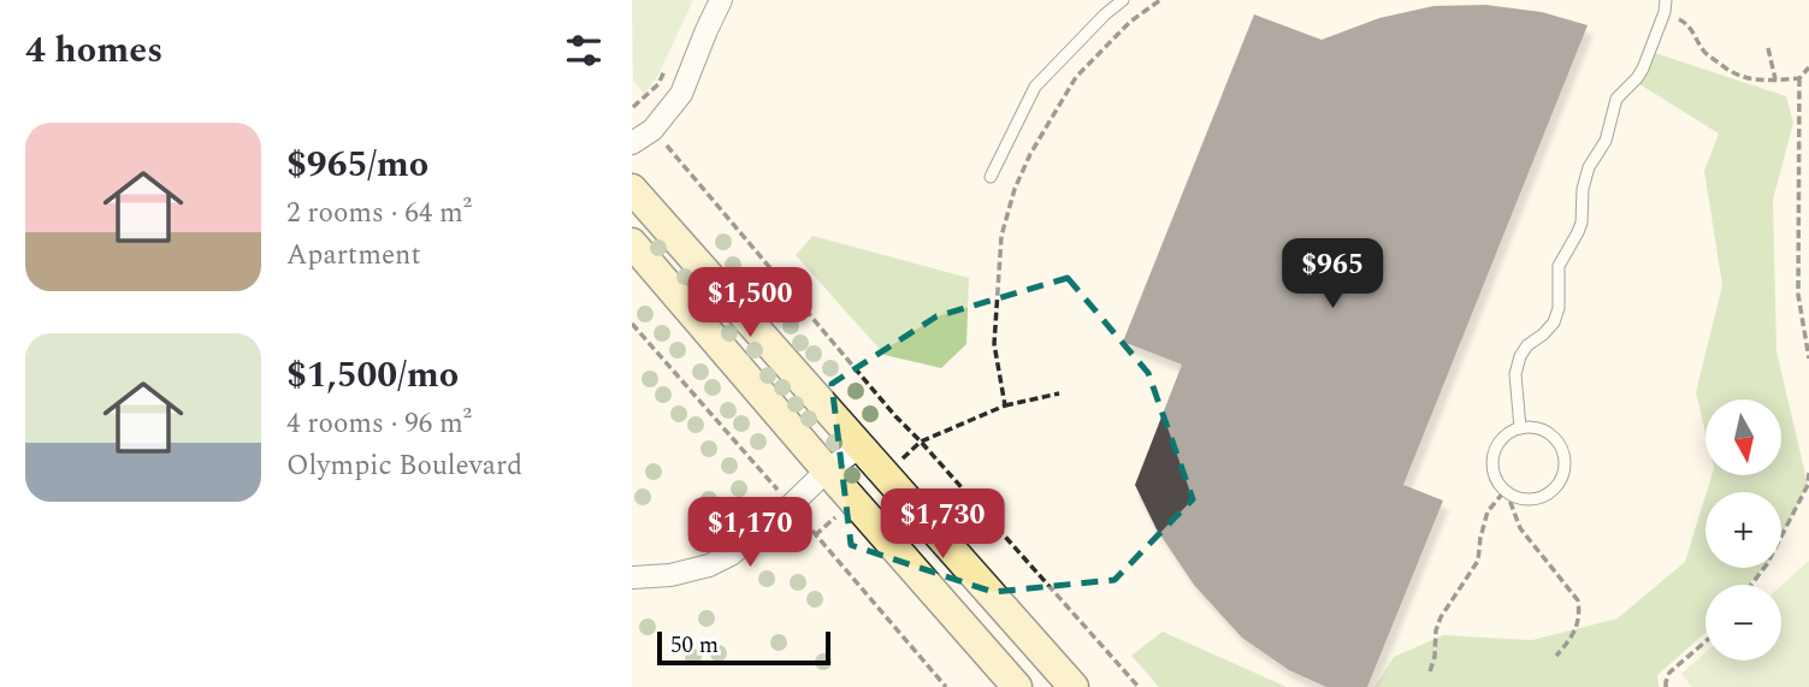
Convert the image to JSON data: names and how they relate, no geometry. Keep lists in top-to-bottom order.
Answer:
{
  "scale_bar": "50 m",
  "north": "bottom",
  "page": {
    "heading": "4 homes",
    "list": [
      {
        "name": "$965/mo",
        "note": "2 rooms · 64 m² · Apartment"
      },
      {
        "name": "$1,500/mo",
        "note": "4 rooms · 96 m² · Olympic Boulevard"
      }
    ],
    "price": [
      "$965",
      "$1,500",
      "$1,730",
      "$1,170"
    ],
    "map_buttons": ["+", "−"],
    "scale": "50 m"
  }
}
